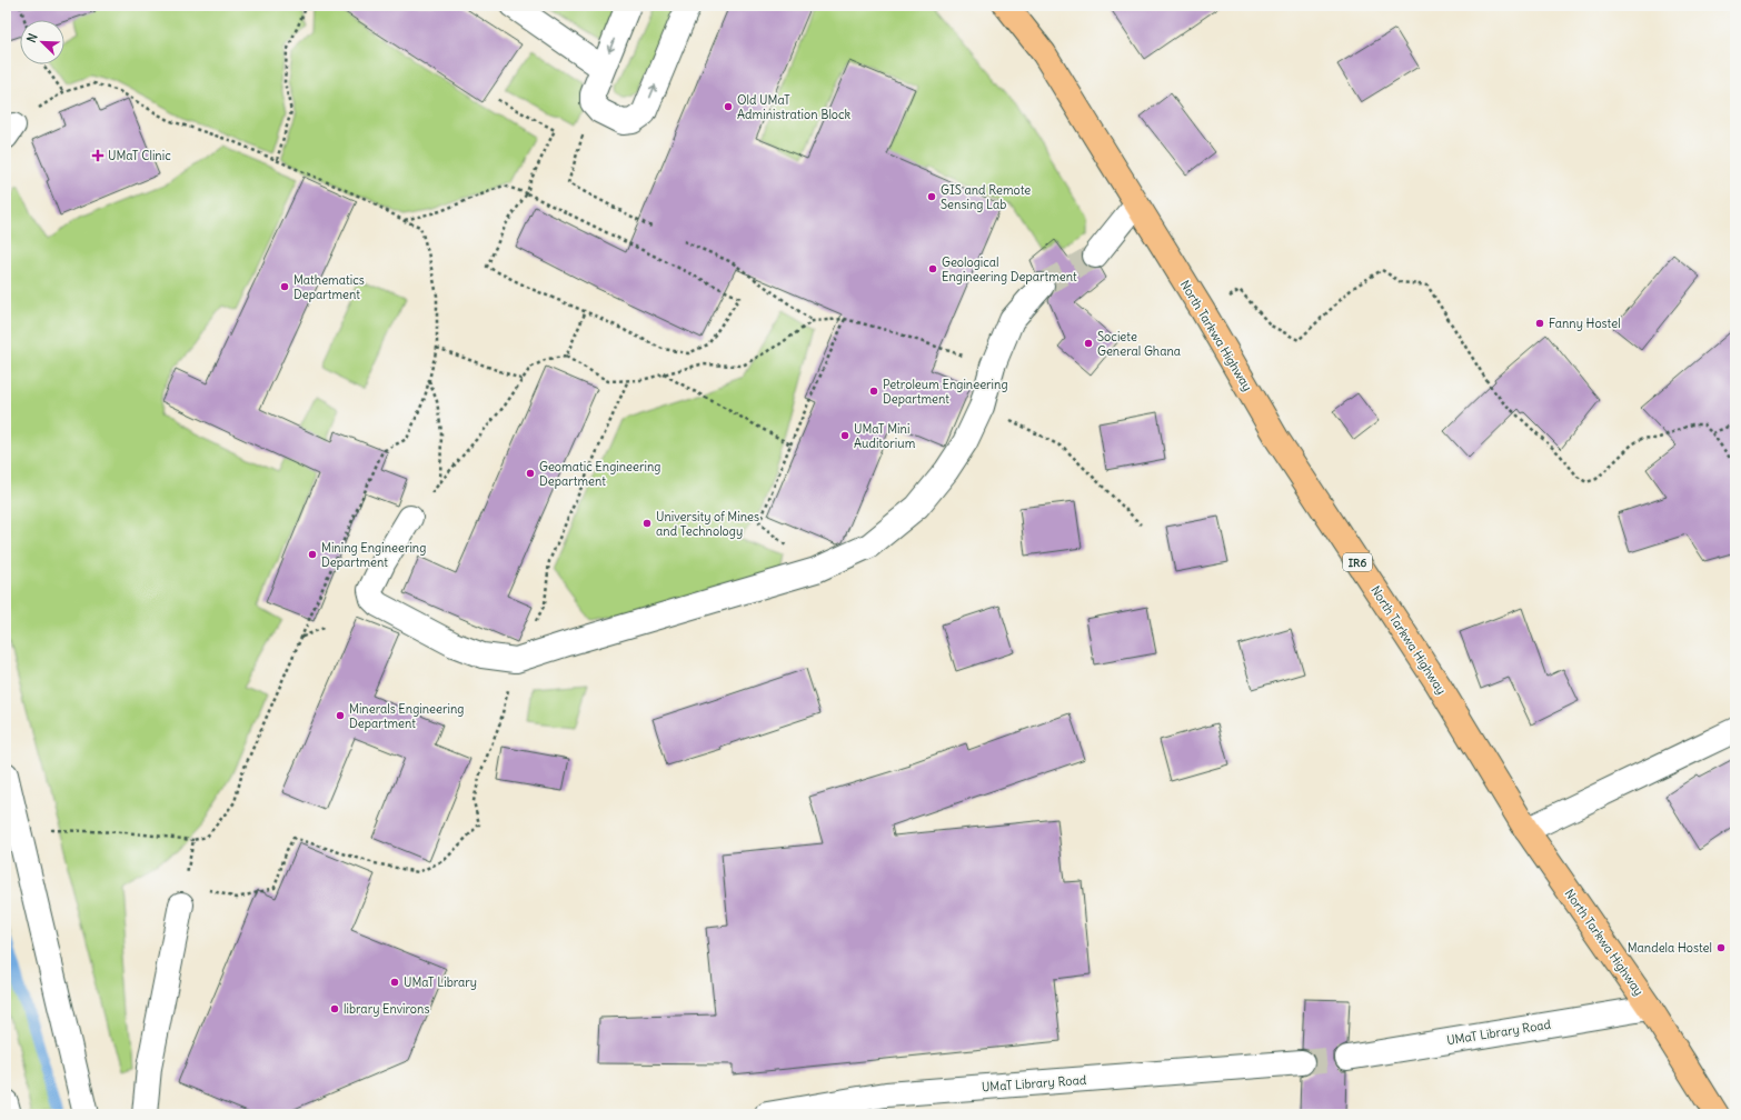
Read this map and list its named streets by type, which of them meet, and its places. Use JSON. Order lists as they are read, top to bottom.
{
  "streets": {
    "main road": ["North Tarkwa Highway", "IR6"],
    "street": ["UMaT Library Road"]
  },
  "crossings": [
    ["North Tarkwa Highway", "UMaT Library Road"]
  ],
  "places": {
    "other": [
      "Old UMaT Administration Block",
      "GIS and Remote Sensing Lab",
      "Geological Engineering Department",
      "Mathematics Department",
      "Fanny Hostel",
      "Societe General Ghana",
      "Petroleum Engineering Department",
      "UMaT Mini Auditorium",
      "Geomatic Engineering Department",
      "University of Mines and Technology",
      "Mining Engineering Department",
      "Minerals Engineering Department",
      "Mandela Hostel",
      "UMaT Library",
      "library Environs"
    ],
    "health": ["UMaT Clinic"]
  },
  "north": "top left"
}
